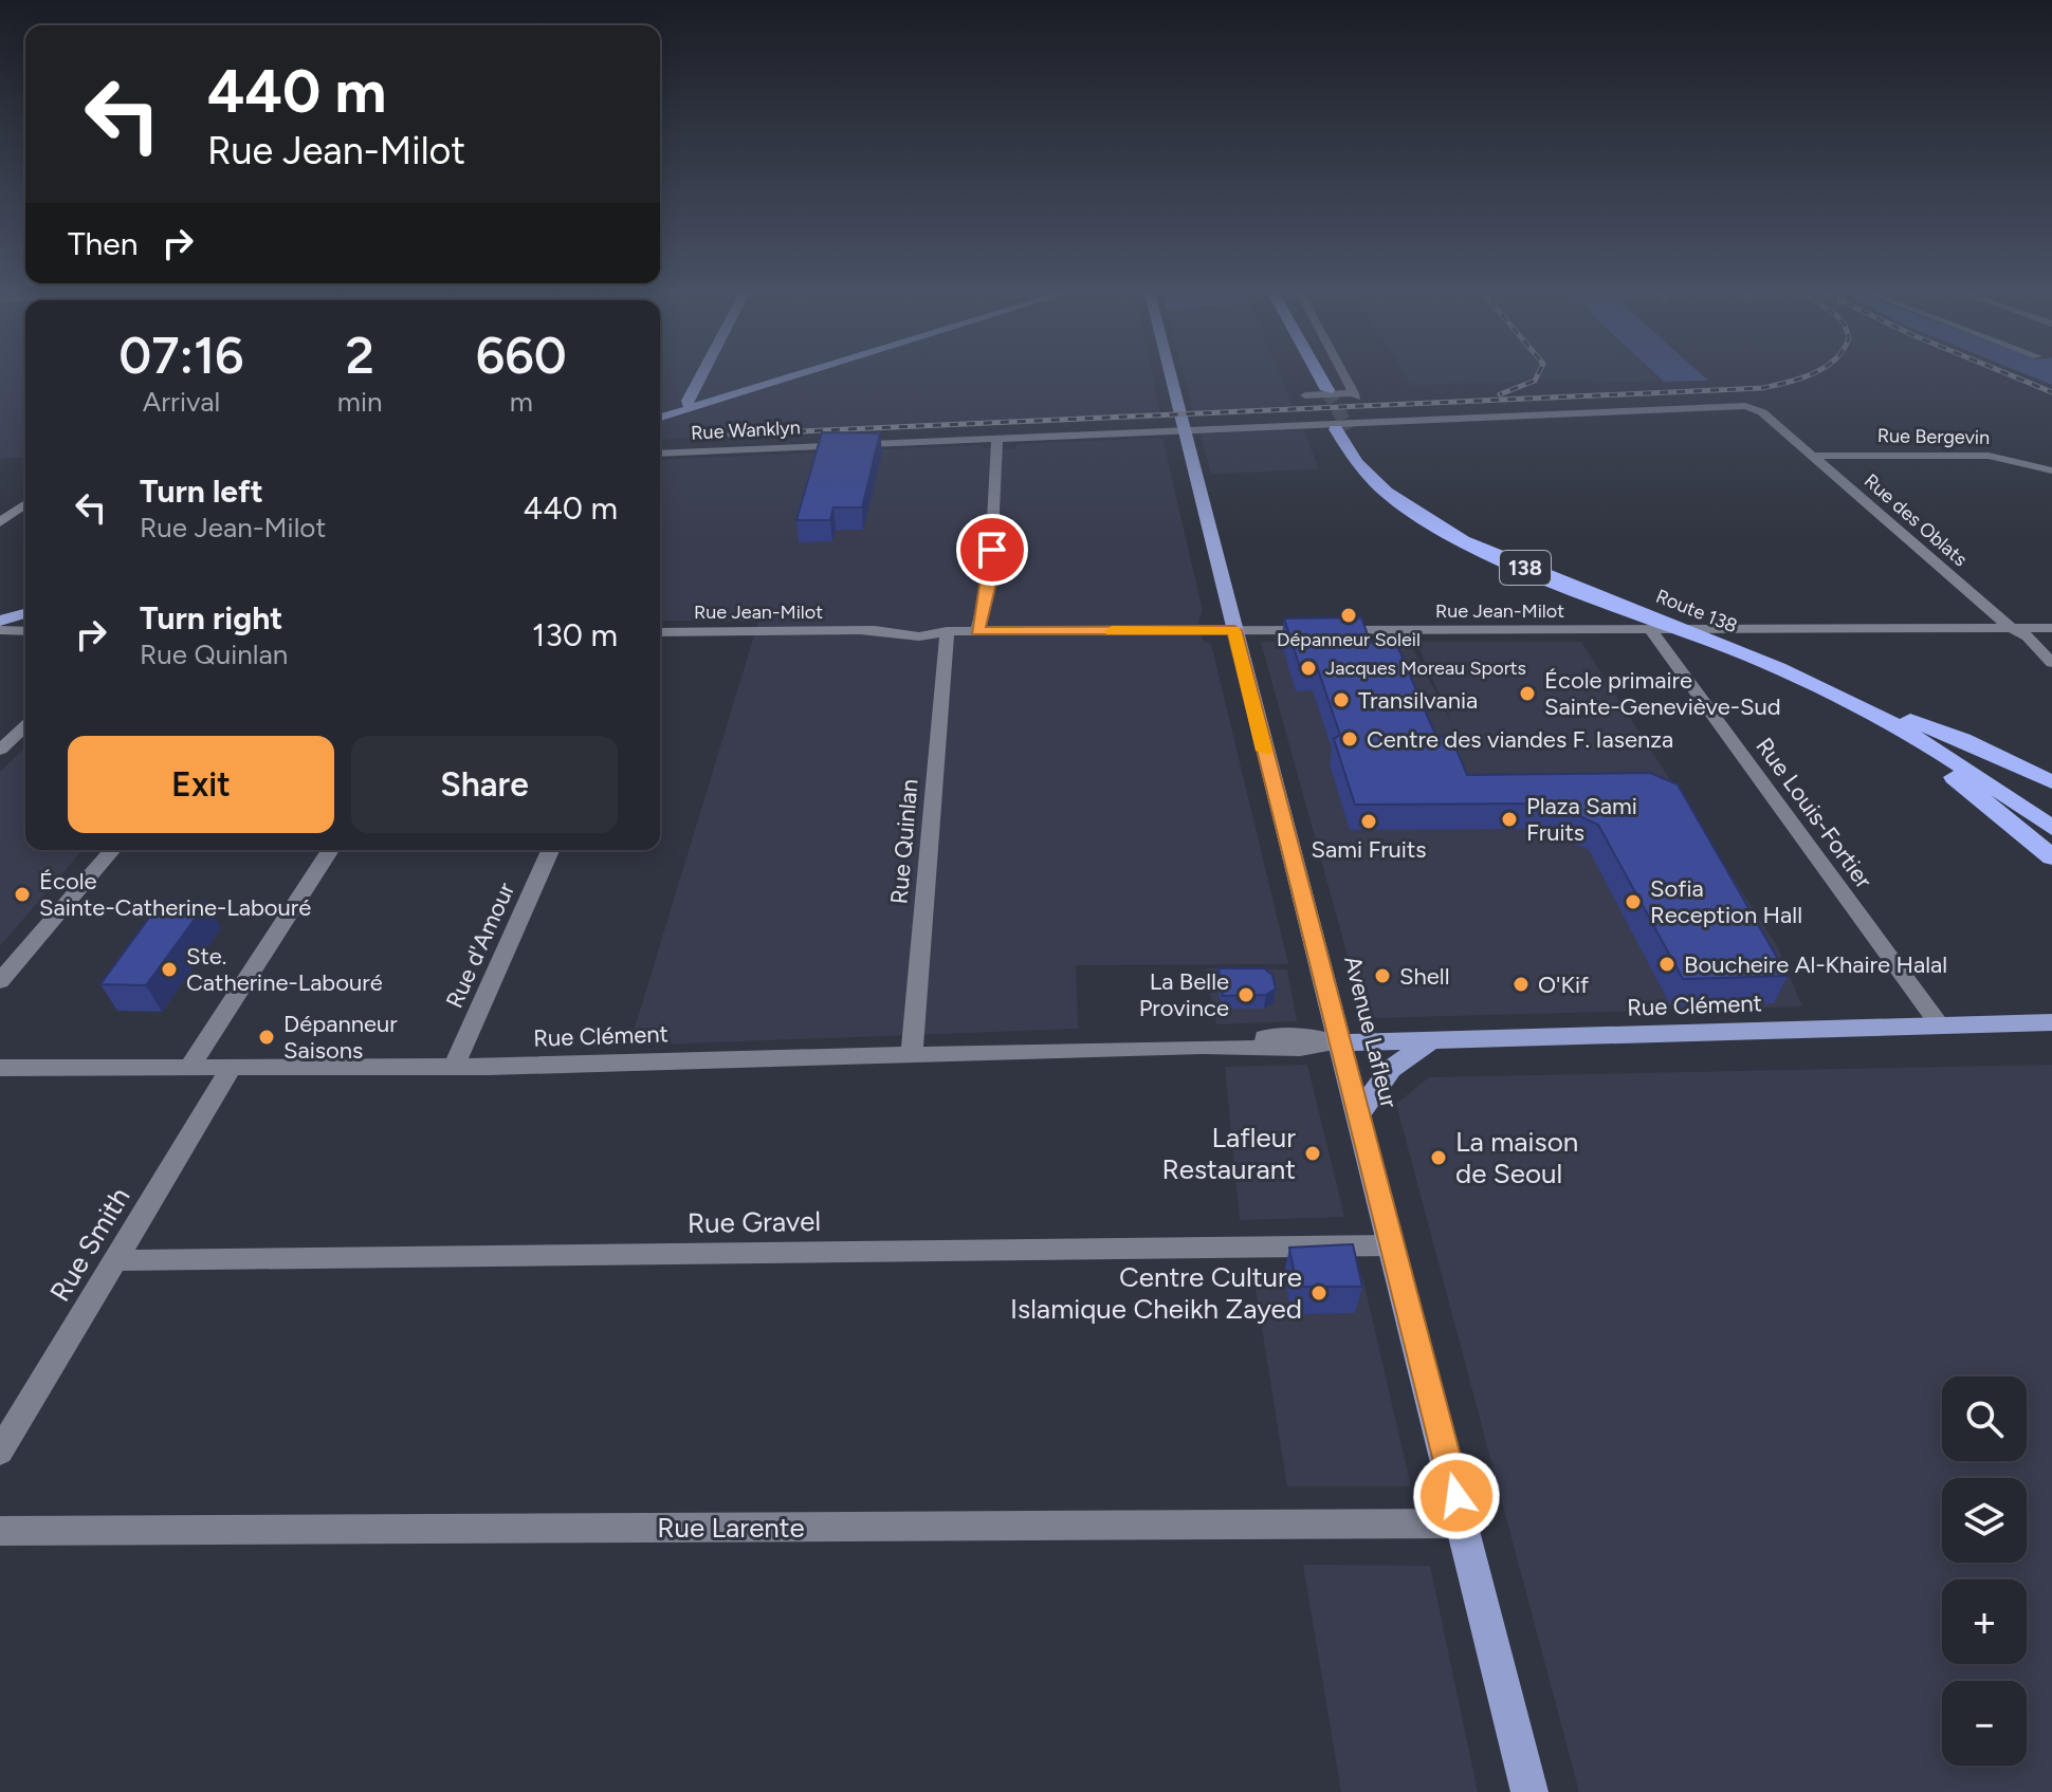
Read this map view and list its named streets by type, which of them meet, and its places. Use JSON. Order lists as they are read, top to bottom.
{
  "streets": {
    "highway": ["138", "Route 138"],
    "main road": ["Rue Clément", "Avenue Lafleur"],
    "street": [
      "Rue Wanklyn",
      "Rue Bergevin",
      "Rue des Oblats",
      "Rue Jean-Milot",
      "Rue Louis-Fortier",
      "Rue Quinlan",
      "Rue d'Amour",
      "Rue Gravel",
      "Rue Smith",
      "Rue Larente"
    ]
  },
  "crossings": [
    ["Rue Wanklyn", "Rue des Oblats"],
    ["Rue Wanklyn", "Avenue Lafleur"],
    ["Rue Bergevin", "Rue des Oblats"],
    ["Rue des Oblats", "Rue Jean-Milot"],
    ["Rue Jean-Milot", "Rue Louis-Fortier"],
    ["Rue Jean-Milot", "Rue Quinlan"],
    ["Rue Jean-Milot", "Avenue Lafleur"],
    ["Rue Louis-Fortier", "Rue Clément"],
    ["Rue Quinlan", "Rue Clément"],
    ["Rue d'Amour", "Rue Clément"],
    ["Rue Clément", "Avenue Lafleur"],
    ["Rue Clément", "Rue Smith"],
    ["Avenue Lafleur", "Rue Gravel"],
    ["Avenue Lafleur", "Rue Larente"],
    ["Rue Gravel", "Rue Smith"]
  ],
  "places": [
    "Dépanneur Soleil",
    "Jacques Moreau Sports",
    "École primaire Sainte-Geneviève-Sud",
    "Transilvania",
    "Centre des viandes F. Iasenza",
    "Plaza Sami Fruits",
    "Sami Fruits",
    "École Sainte-Catherine-Labouré",
    "Sofia Reception Hall",
    "Boucheire Al-Khaire Halal",
    "Ste. Catherine-Labouré",
    "Shell",
    "O'Kif",
    "La Belle Province",
    "Dépanneur Saisons",
    "Lafleur Restaurant",
    "La maison de Seoul",
    "Centre Culture Islamique Cheikh Zayed"
  ],
  "page": {
    "turn": ["440 m", "Rue Jean-Milot"],
    "then": "Then",
    "eta": [
      "07:16",
      "Arrival",
      "2",
      "min",
      "660",
      "m"
    ],
    "list": [
      {
        "name": "Turn left",
        "note": "Rue Jean-Milot",
        "value": "440 m"
      },
      {
        "name": "Turn right",
        "note": "Rue Quinlan",
        "value": "130 m"
      }
    ],
    "buttons": ["Exit", "Share"],
    "map_buttons": ["+", "−"]
  }
}
